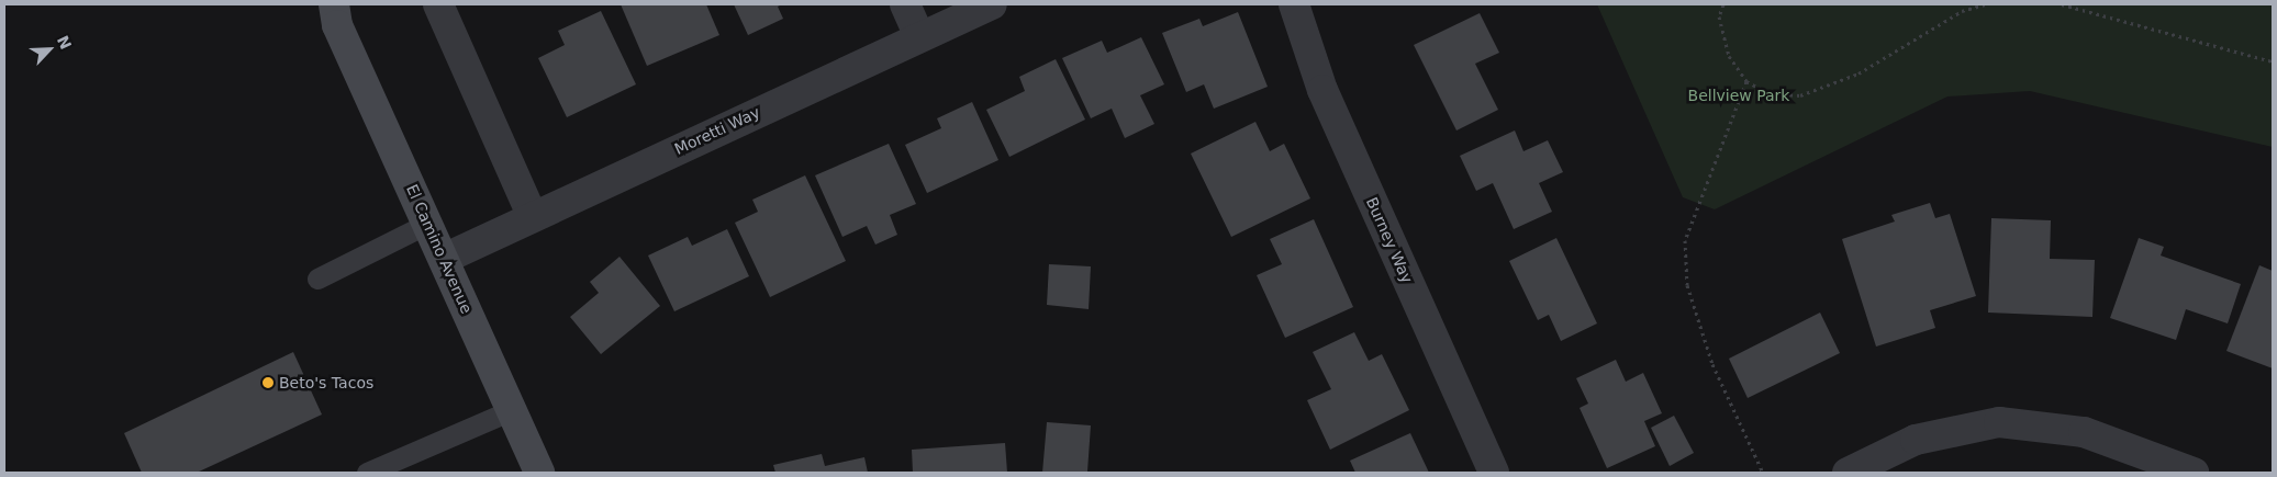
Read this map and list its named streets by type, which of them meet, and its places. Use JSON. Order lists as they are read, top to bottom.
{
  "streets": {
    "main road": ["El Camino Avenue"],
    "street": ["Moretti Way", "Burney Way"]
  },
  "crossings": [
    ["Moretti Way", "El Camino Avenue"]
  ],
  "parks": ["Bellview Park"],
  "places": ["Beto's Tacos"],
  "north": "top right"
}
